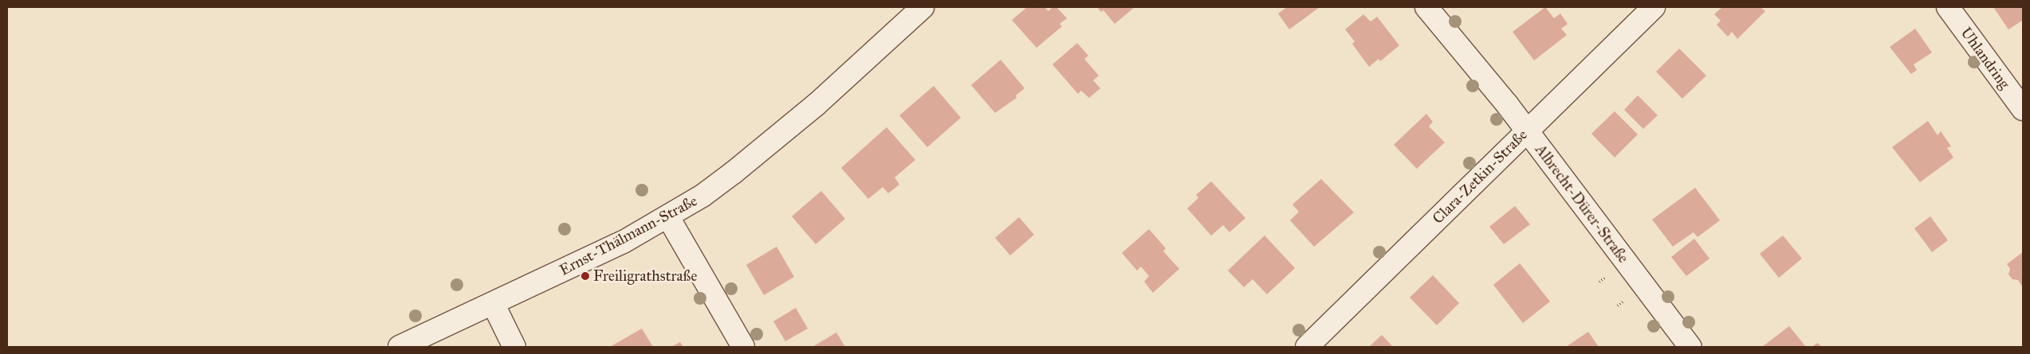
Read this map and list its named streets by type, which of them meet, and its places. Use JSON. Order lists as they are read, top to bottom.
{
  "streets": {
    "street": [
      "Uhlandring",
      "Clara-Zetkin-Straße",
      "Albrecht-Dürer-Straße",
      "Ernst-Thälmann-Straße"
    ]
  },
  "crossings": [
    ["Clara-Zetkin-Straße", "Albrecht-Dürer-Straße"]
  ],
  "places": ["Freiligrathstraße"]
}
